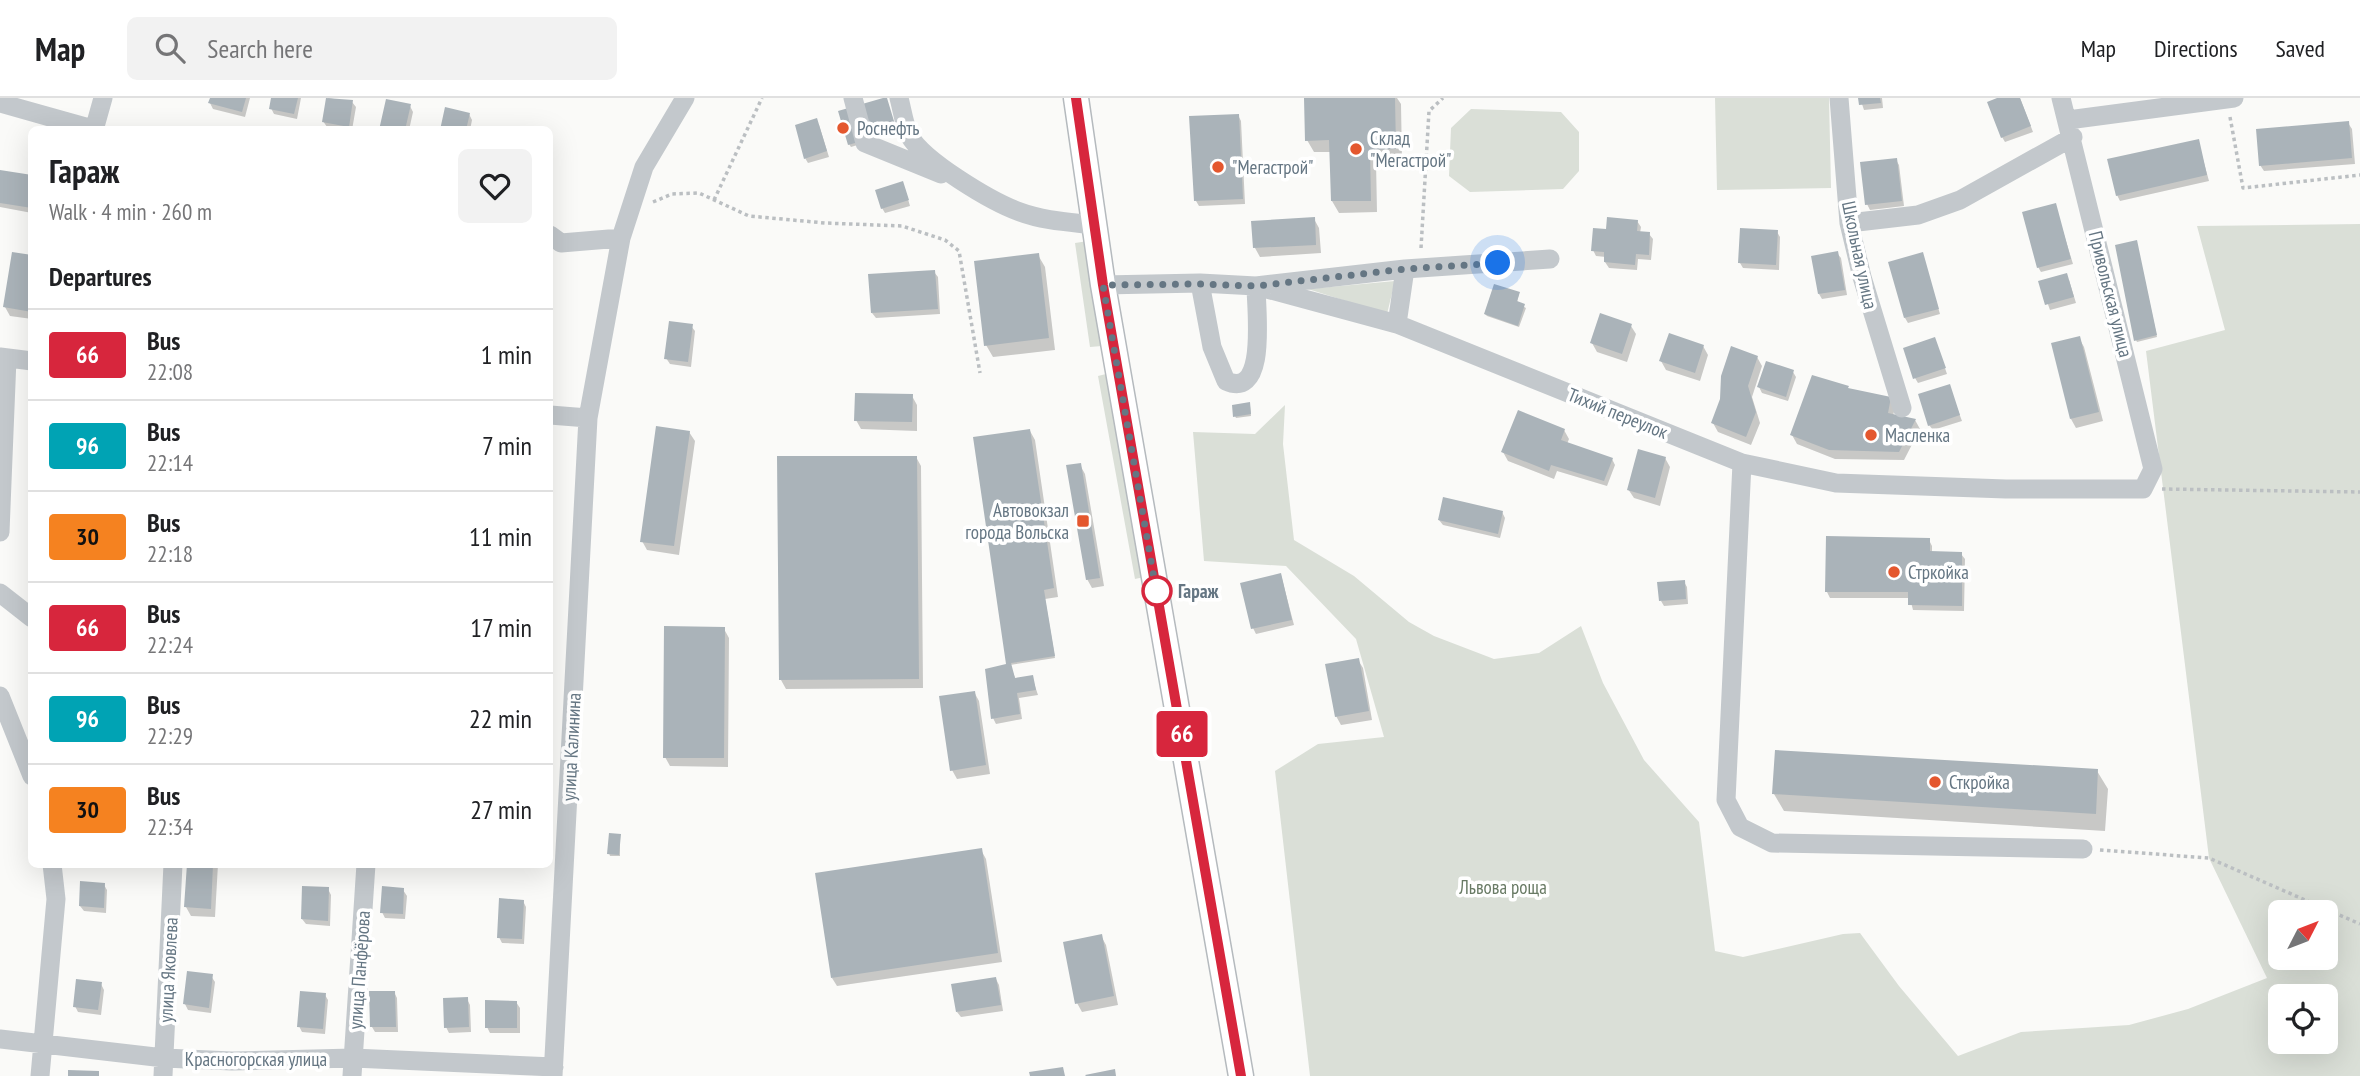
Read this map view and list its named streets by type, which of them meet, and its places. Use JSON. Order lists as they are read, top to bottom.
{
  "streets": {
    "street": [
      "Школьная улица",
      "Привольская улица",
      "Тихий переулок",
      "улица Калинина",
      "улица Яковлева",
      "улица Панфёрова",
      "Красногорская улица"
    ]
  },
  "crossings": [
    ["Привольская улица", "Тихий переулок"],
    ["улица Калинина", "Красногорская улица"],
    ["улица Яковлева", "Красногорская улица"],
    ["улица Панфёрова", "Красногорская улица"]
  ],
  "parks": ["Львова роща"],
  "places": {
    "other": [
      "Роснефть",
      "Склад \"Мегастрой\"",
      "\"Мегастрой\"",
      "Масленка",
      "Стркойка",
      "Гараж",
      "Сткройка"
    ],
    "transit": ["Автовокзал города Вольска"]
  },
  "lines": ["bus line 66"],
  "north": "top right",
  "page": {
    "header": "Map",
    "search": "Search here",
    "nav": ["Map", "Directions", "Saved"],
    "on_map": "66",
    "heading": [
      ["Гараж", "Walk · 4 min · 260 m"],
      "Departures"
    ],
    "list": [
      {
        "mark": "66",
        "name": "Bus",
        "note": "22:08",
        "value": "1 min"
      },
      {
        "mark": "96",
        "name": "Bus",
        "note": "22:14",
        "value": "7 min"
      },
      {
        "mark": "30",
        "name": "Bus",
        "note": "22:18",
        "value": "11 min"
      },
      {
        "mark": "66",
        "name": "Bus",
        "note": "22:24",
        "value": "17 min"
      },
      {
        "mark": "96",
        "name": "Bus",
        "note": "22:29",
        "value": "22 min"
      },
      {
        "mark": "30",
        "name": "Bus",
        "note": "22:34",
        "value": "27 min"
      }
    ]
  }
}
